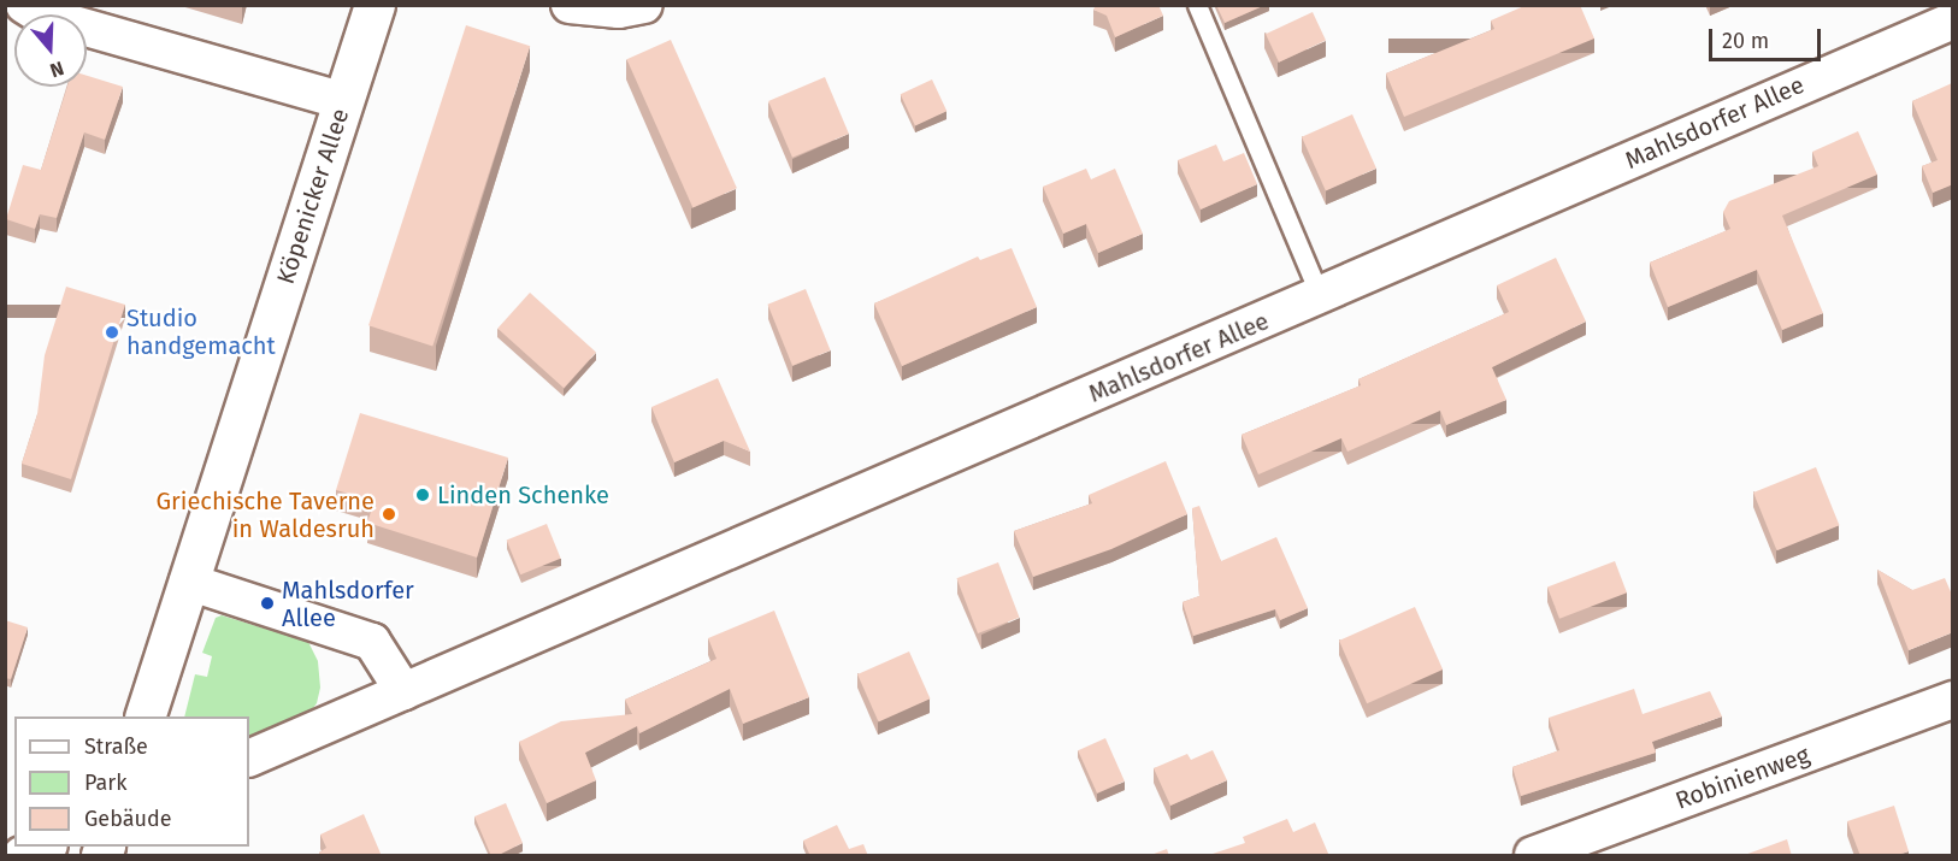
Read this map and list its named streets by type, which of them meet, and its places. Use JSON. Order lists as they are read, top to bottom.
{
  "streets": {
    "street": ["Mahlsdorfer Allee", "Köpenicker Allee", "Robinienweg"]
  },
  "places": [
    "Studio handgemacht",
    "Linden Schenke",
    "Griechische Taverne in Waldesruh",
    "Mahlsdorfer Allee"
  ],
  "legend": ["Straße", "Park", "Gebäude"],
  "scale_bar": "20 m",
  "north": "bottom"
}
